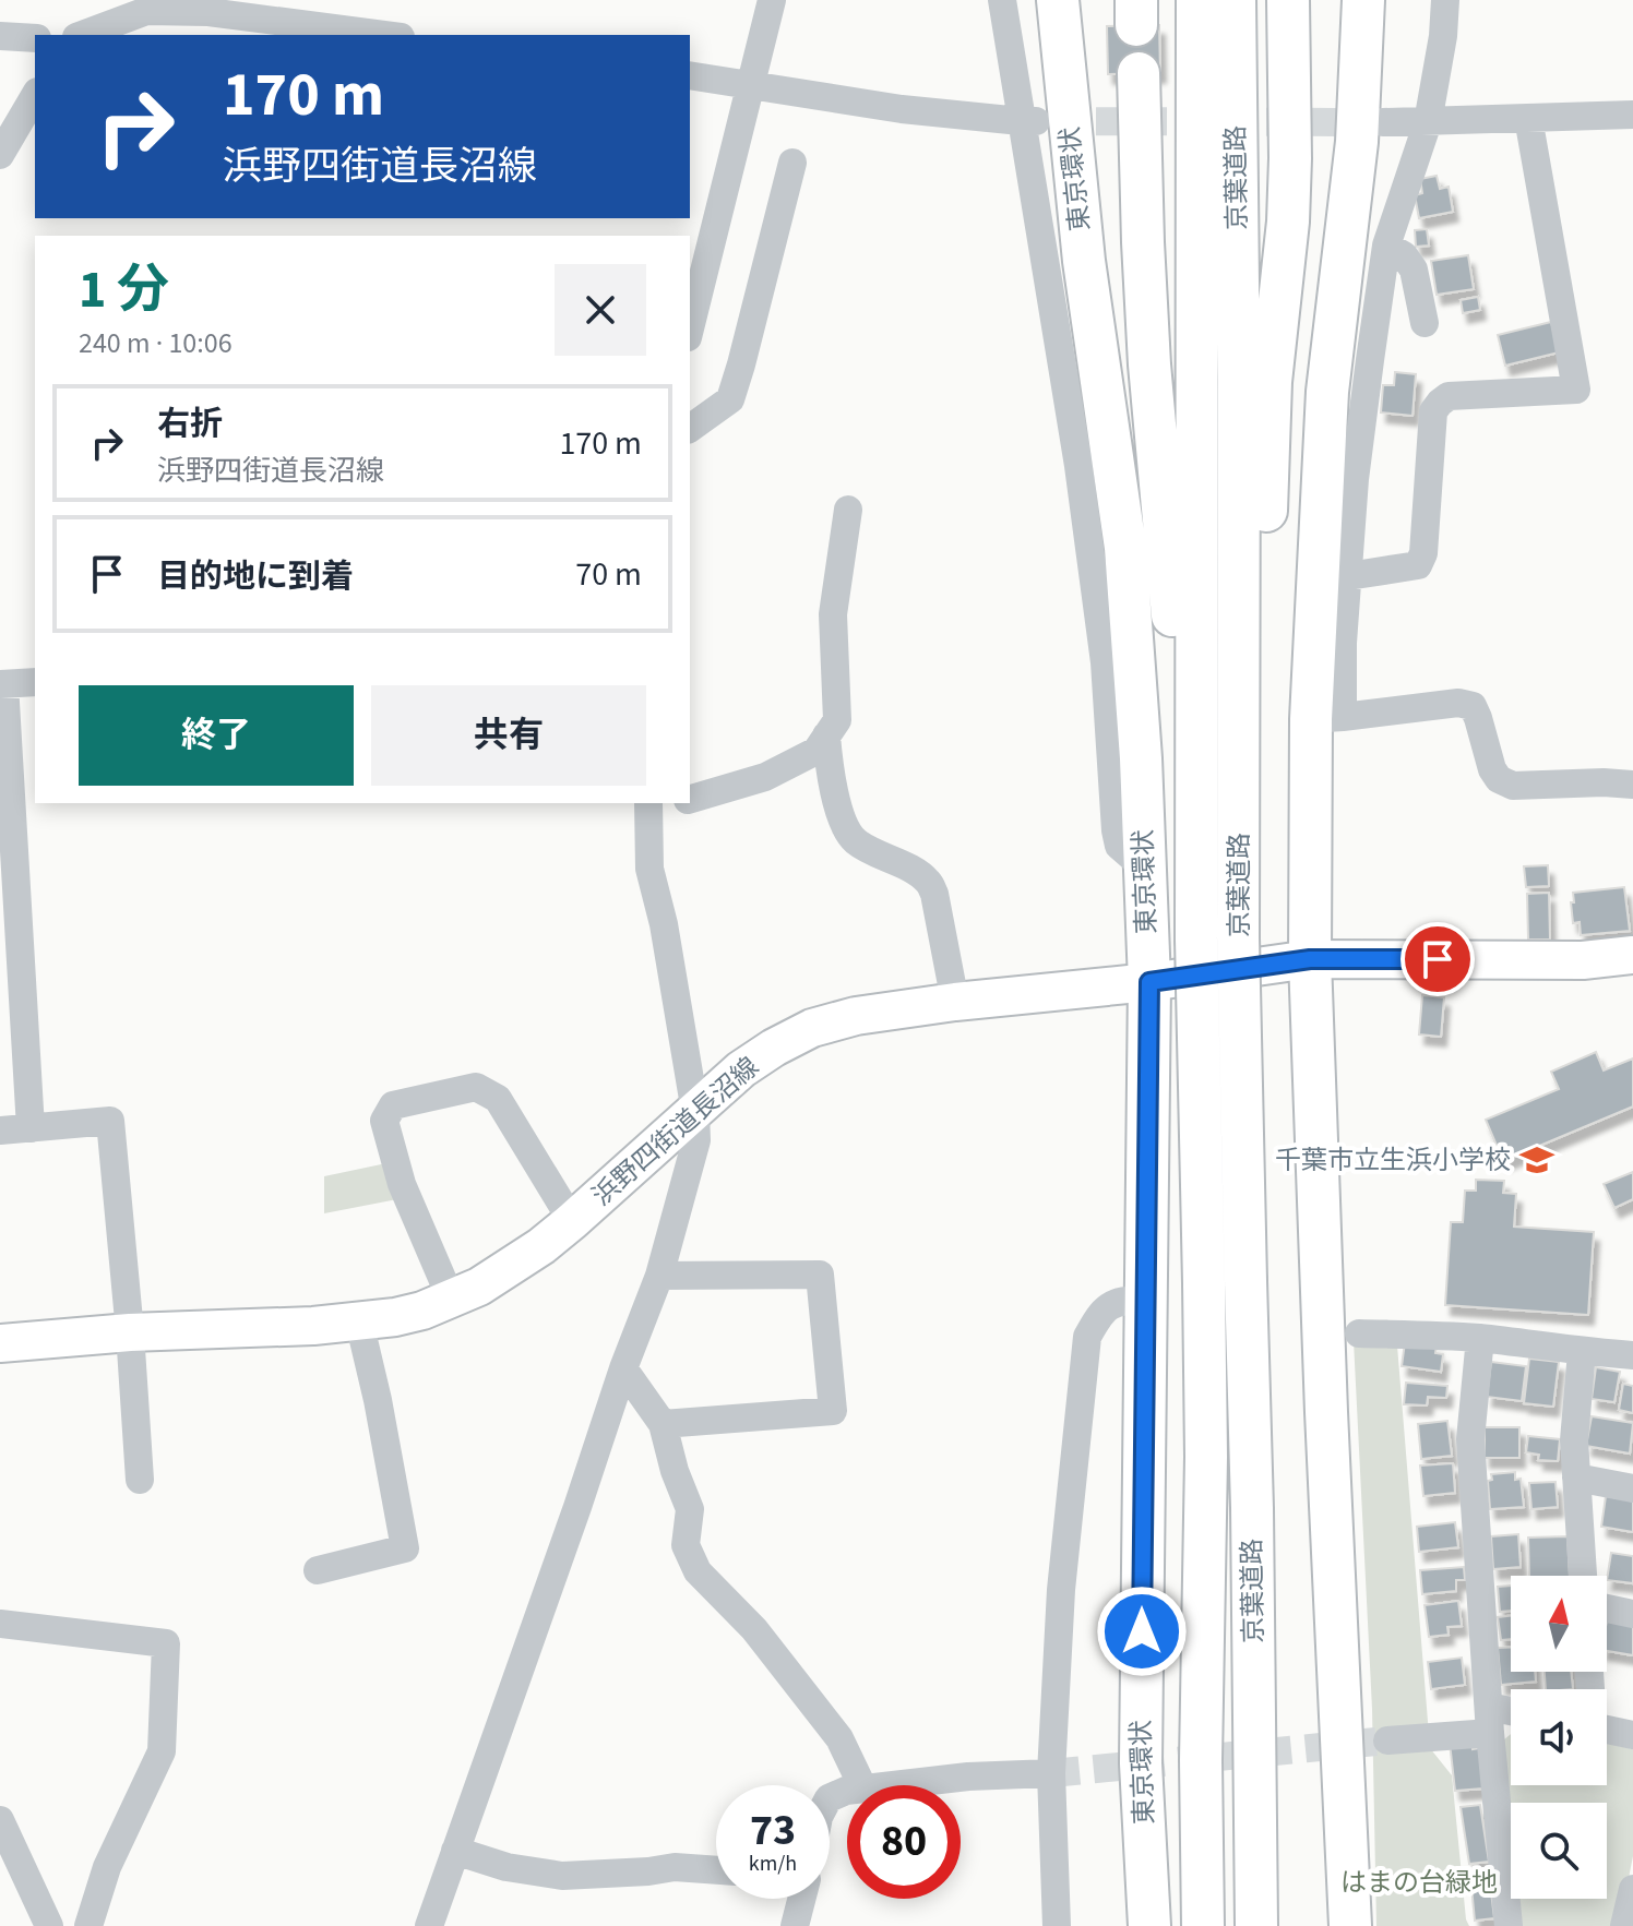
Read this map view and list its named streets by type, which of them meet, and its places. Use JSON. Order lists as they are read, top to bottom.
{
  "streets": {
    "highway": ["京葉道路", "東京環状"],
    "main road": ["浜野四街道長沼線"]
  },
  "crossings": [
    ["東京環状", "浜野四街道長沼線"]
  ],
  "parks": ["はまの台緑地"],
  "places": {
    "school or university": ["千葉市立生浜小学校"]
  },
  "north": "top",
  "page": {
    "turn": ["170 m", "浜野四街道長沼線"],
    "heading": ["1 分", "240 m · 10:06"],
    "list": [
      {
        "name": "右折",
        "note": "浜野四街道長沼線",
        "value": "170 m"
      },
      {
        "name": "目的地に到着",
        "value": "70 m"
      }
    ],
    "buttons": ["終了", "共有"],
    "speed": "73 km/h",
    "limit": "80"
  }
}
